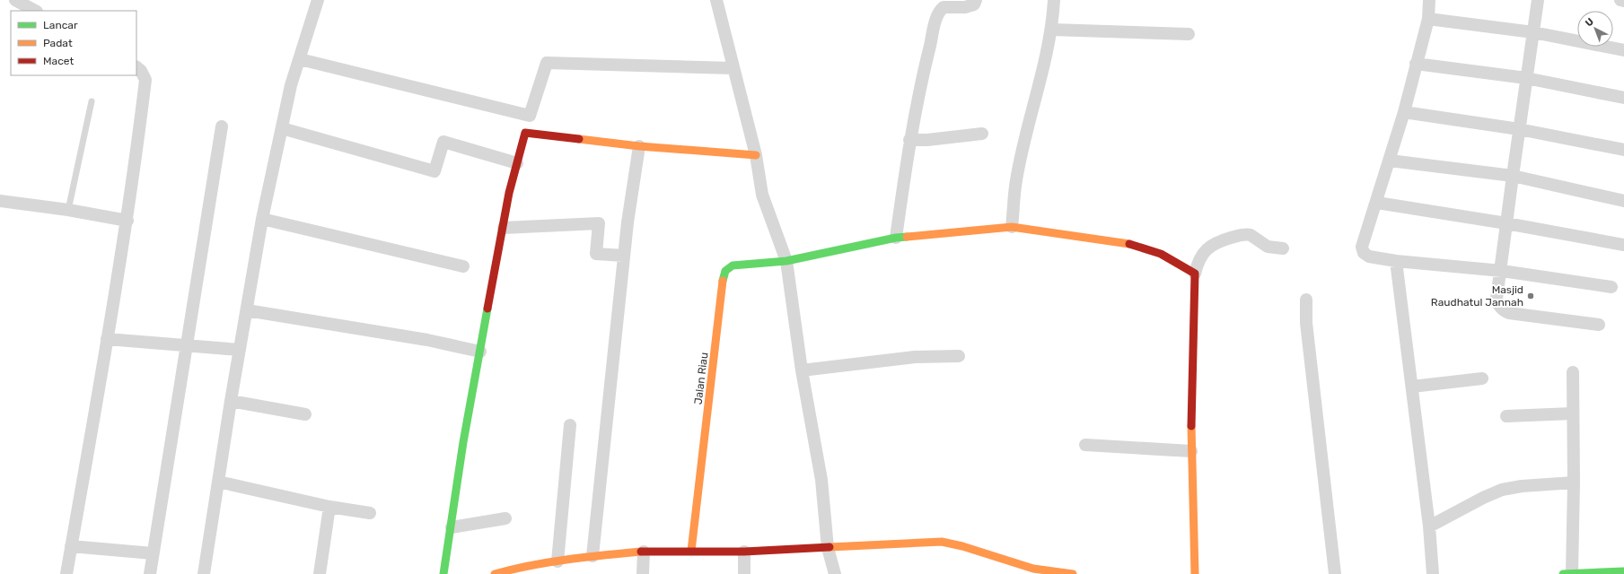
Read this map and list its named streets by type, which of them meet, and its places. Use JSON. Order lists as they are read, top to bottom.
{
  "streets": {
    "street": ["Jalan Riau"]
  },
  "places": ["Masjid Raudhatul Jannah"],
  "legend": ["Lancar", "Padat", "Macet"],
  "north": "top left"
}
